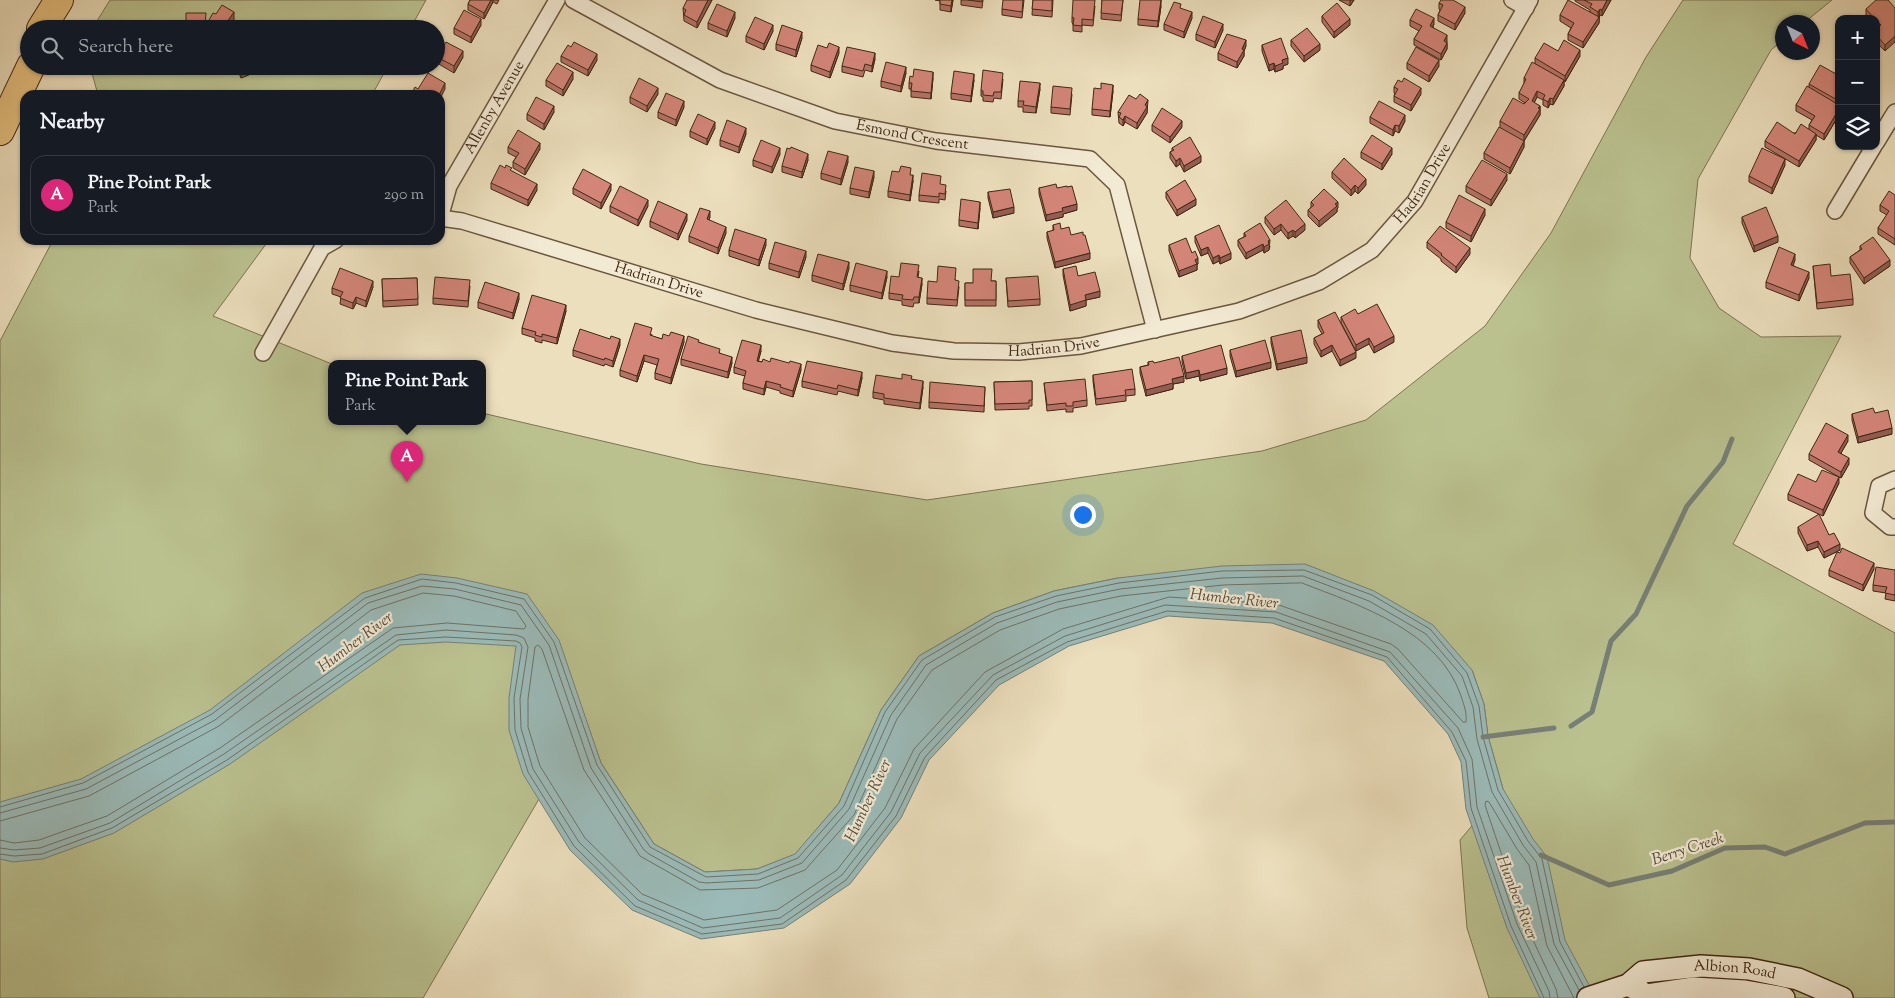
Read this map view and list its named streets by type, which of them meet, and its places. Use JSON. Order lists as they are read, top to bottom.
{
  "streets": {
    "main road": ["Albion Road"],
    "street": ["Allenby Avenue", "Esmond Crescent", "Hadrian Drive"]
  },
  "crossings": [
    ["Esmond Crescent", "Hadrian Drive"]
  ],
  "water": ["Humber River", "Berry Creek"],
  "north": "bottom right",
  "page": {
    "map_buttons": ["+", "−"],
    "search": "Search here",
    "heading": "Nearby",
    "list": [
      {
        "mark": "A",
        "name": "Pine Point Park",
        "note": "Park",
        "value": "290 m"
      }
    ],
    "popup": ["Pine Point Park", "Park"],
    "pins": "A"
  }
}
